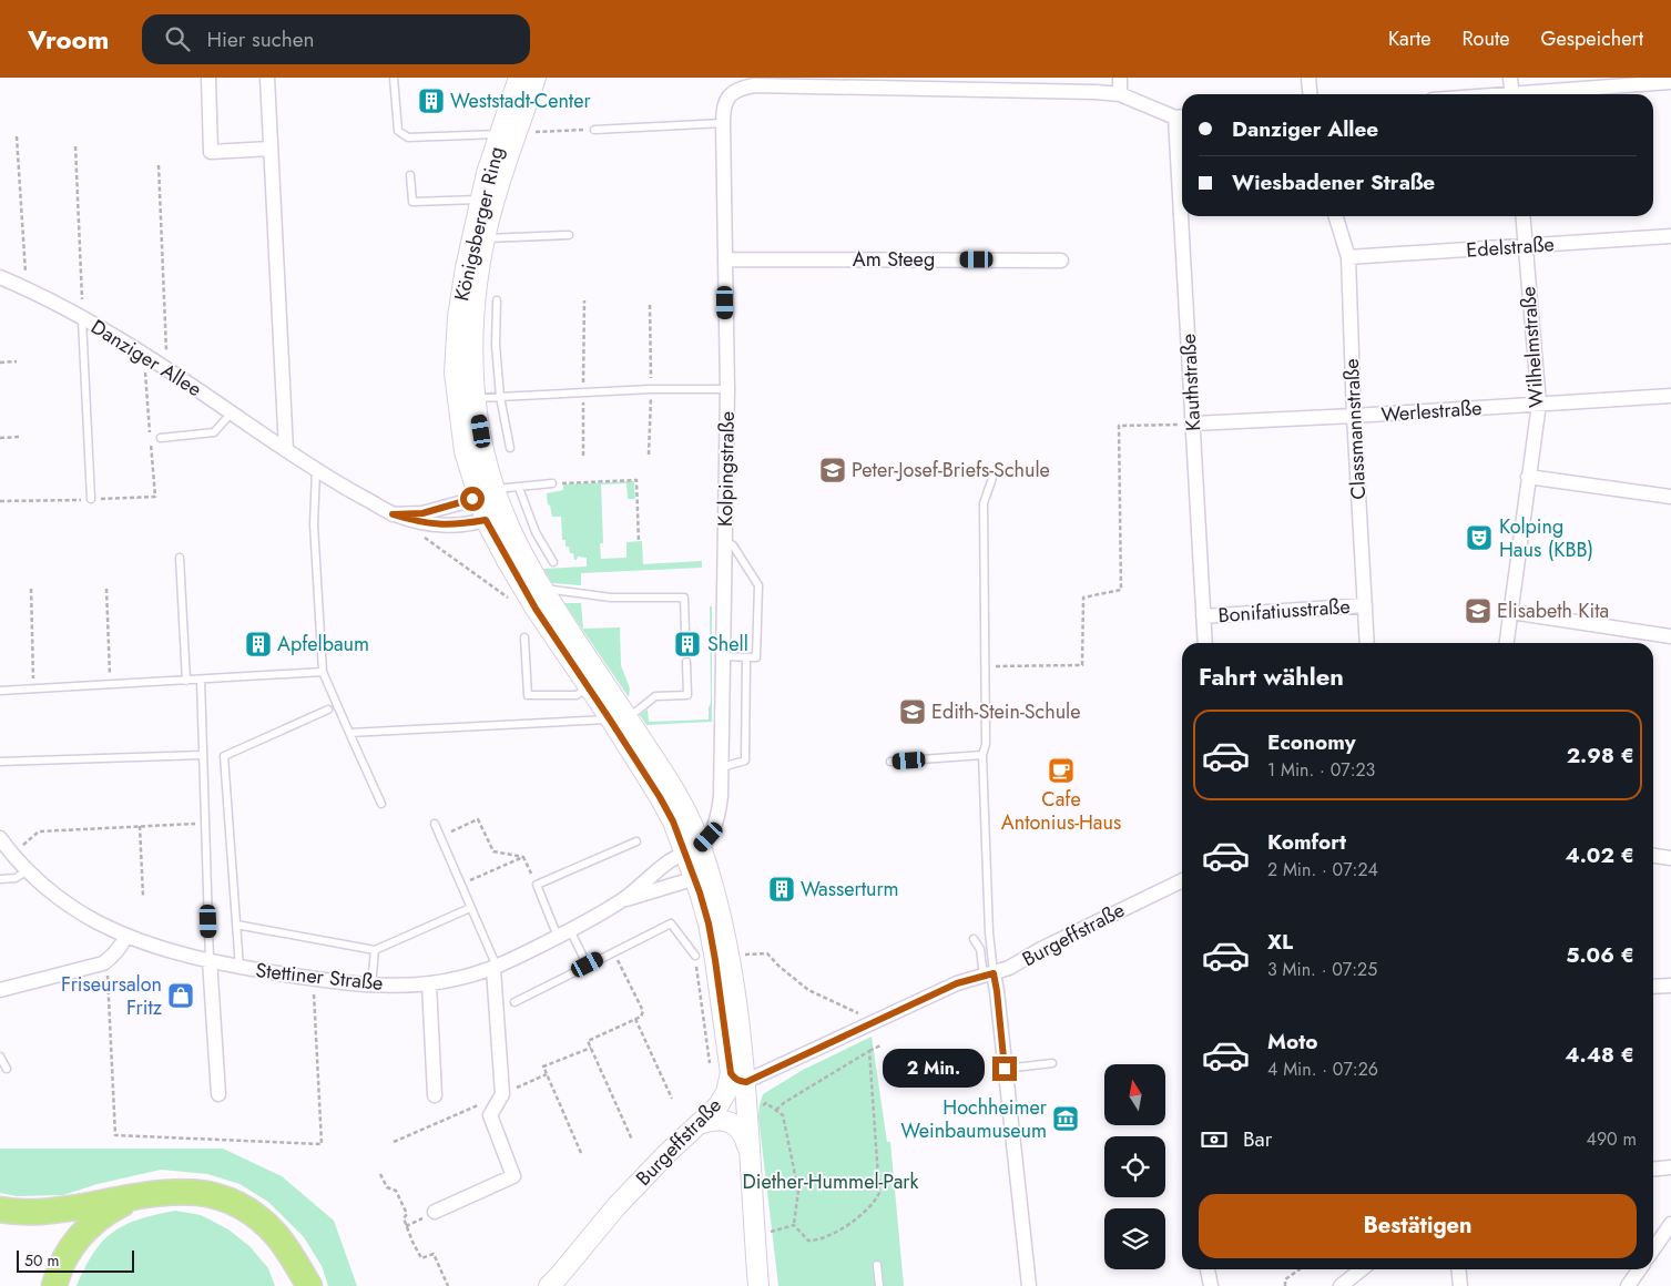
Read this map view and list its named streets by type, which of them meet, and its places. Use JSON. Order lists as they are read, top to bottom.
{
  "streets": {
    "main road": ["Königsberger Ring", "Burgeffstraße"],
    "street": [
      "Edelstraße",
      "Am Steeg",
      "Wilhelmstraße",
      "Danziger Allee",
      "Kauthstraße",
      "Werlestraße",
      "Classmannstraße",
      "Kolpingstraße",
      "Bonifatiusstraße",
      "Stettiner Straße"
    ]
  },
  "crossings": [
    ["Königsberger Ring", "Danziger Allee"],
    ["Königsberger Ring", "Kolpingstraße"],
    ["Königsberger Ring", "Burgeffstraße"],
    ["Königsberger Ring", "Stettiner Straße"],
    ["Edelstraße", "Wilhelmstraße"],
    ["Edelstraße", "Classmannstraße"],
    ["Am Steeg", "Kolpingstraße"],
    ["Wilhelmstraße", "Werlestraße"],
    ["Kauthstraße", "Werlestraße"],
    ["Kauthstraße", "Bonifatiusstraße"],
    ["Werlestraße", "Classmannstraße"],
    ["Classmannstraße", "Bonifatiusstraße"],
    ["Kolpingstraße", "Stettiner Straße"]
  ],
  "parks": ["Diether-Hummel-Park"],
  "places": {
    "building": [
      "Weststadt-Center",
      "Apfelbaum",
      "Shell",
      "Wasserturm"
    ],
    "school or university": ["Peter-Josef-Briefs-Schule", "Elisabeth Kita", "Edith-Stein-Schule"],
    "theatre": ["Kolping Haus (KBB)"],
    "cafe": ["Cafe Antonius-Haus"],
    "shop": ["Friseursalon Fritz"],
    "museum": ["Hochheimer Weinbaumuseum"]
  },
  "scale_bar": "50 m",
  "north": "top",
  "page": {
    "header": "Vroom",
    "search": "Hier suchen",
    "nav": ["Karte", "Route", "Gespeichert"],
    "banner": ["Danziger Allee", "Wiesbadener Straße"],
    "heading": "Fahrt wählen",
    "list": [
      {
        "name": "Economy",
        "note": "1 Min. · 07:23",
        "value": "2.98 €"
      },
      {
        "name": "Komfort",
        "note": "2 Min. · 07:24",
        "value": "4.02 €"
      },
      {
        "name": "XL",
        "note": "3 Min. · 07:25",
        "value": "5.06 €"
      },
      {
        "name": "Moto",
        "note": "4 Min. · 07:26",
        "value": "4.48 €"
      }
    ],
    "bubble": "2 Min.",
    "pay": ["Bar", "490 m"],
    "buttons": "Bestätigen",
    "scale": "50 m"
  }
}
